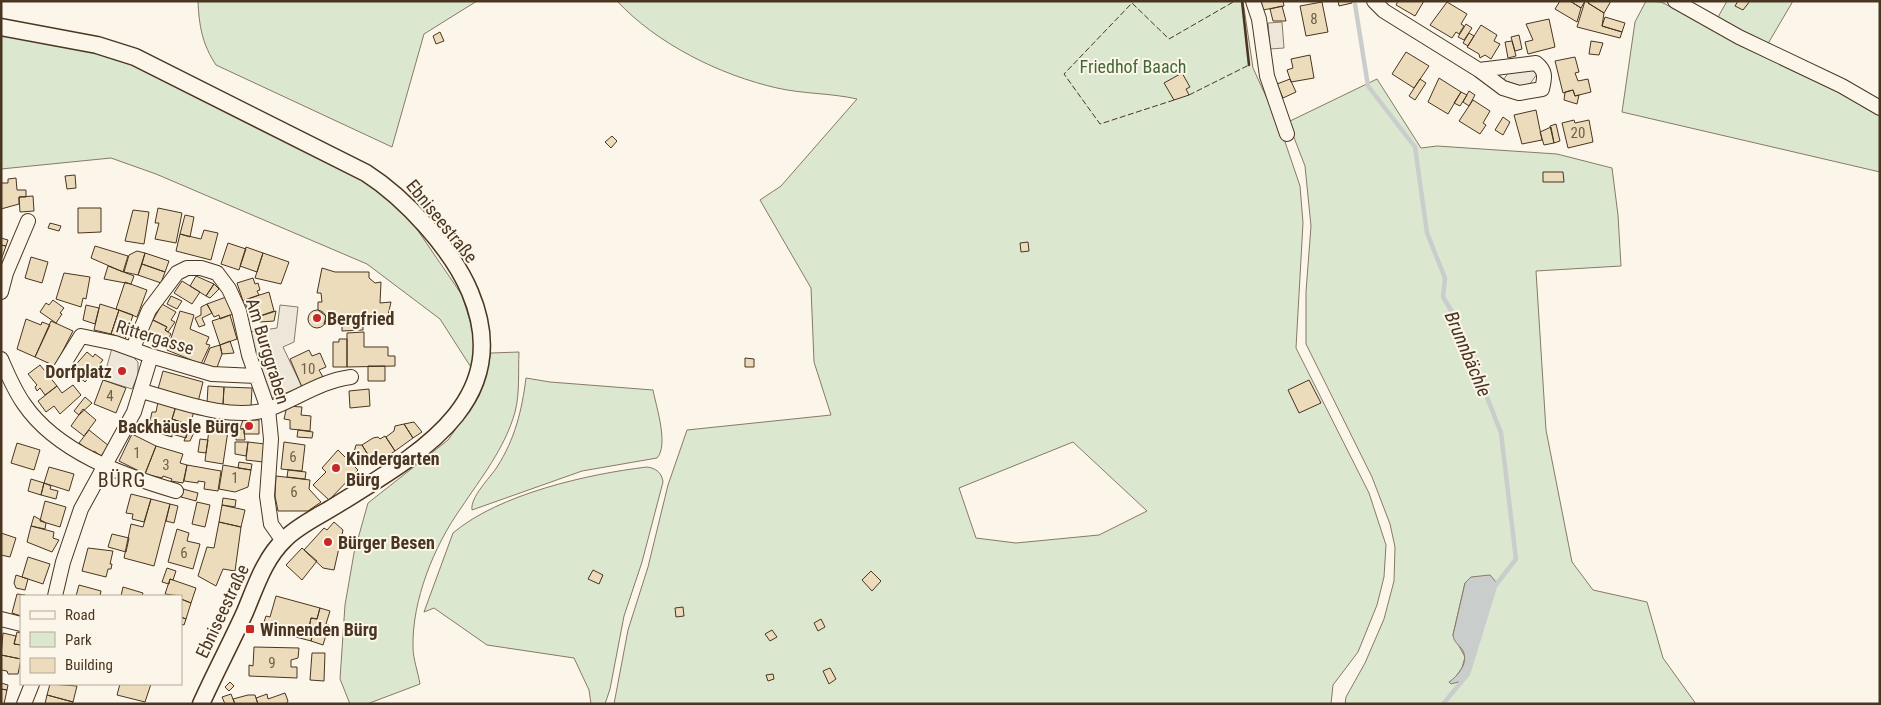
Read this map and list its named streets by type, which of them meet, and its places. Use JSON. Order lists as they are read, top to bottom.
{
  "streets": {
    "street": ["Ebniseestraße", "Rittergasse", "Am Burggraben"]
  },
  "crossings": [
    ["Ebniseestraße", "Am Burggraben"],
    ["Rittergasse", "Am Burggraben"]
  ],
  "districts": ["BÜRG"],
  "water": ["Brunnbächle"],
  "parks": ["Friedhof Baach"],
  "places": {
    "other": [
      "Bergfried",
      "Dorfplatz",
      "Backhäusle Bürg",
      "Kindergarten Bürg",
      "Bürger Besen"
    ],
    "transit": ["Winnenden Bürg"]
  },
  "house_numbers": [
    "8",
    "20",
    "10",
    "4",
    "1",
    "6",
    "3",
    "1",
    "6",
    "6",
    "9"
  ],
  "legend": ["Road", "Park", "Building"]
}
